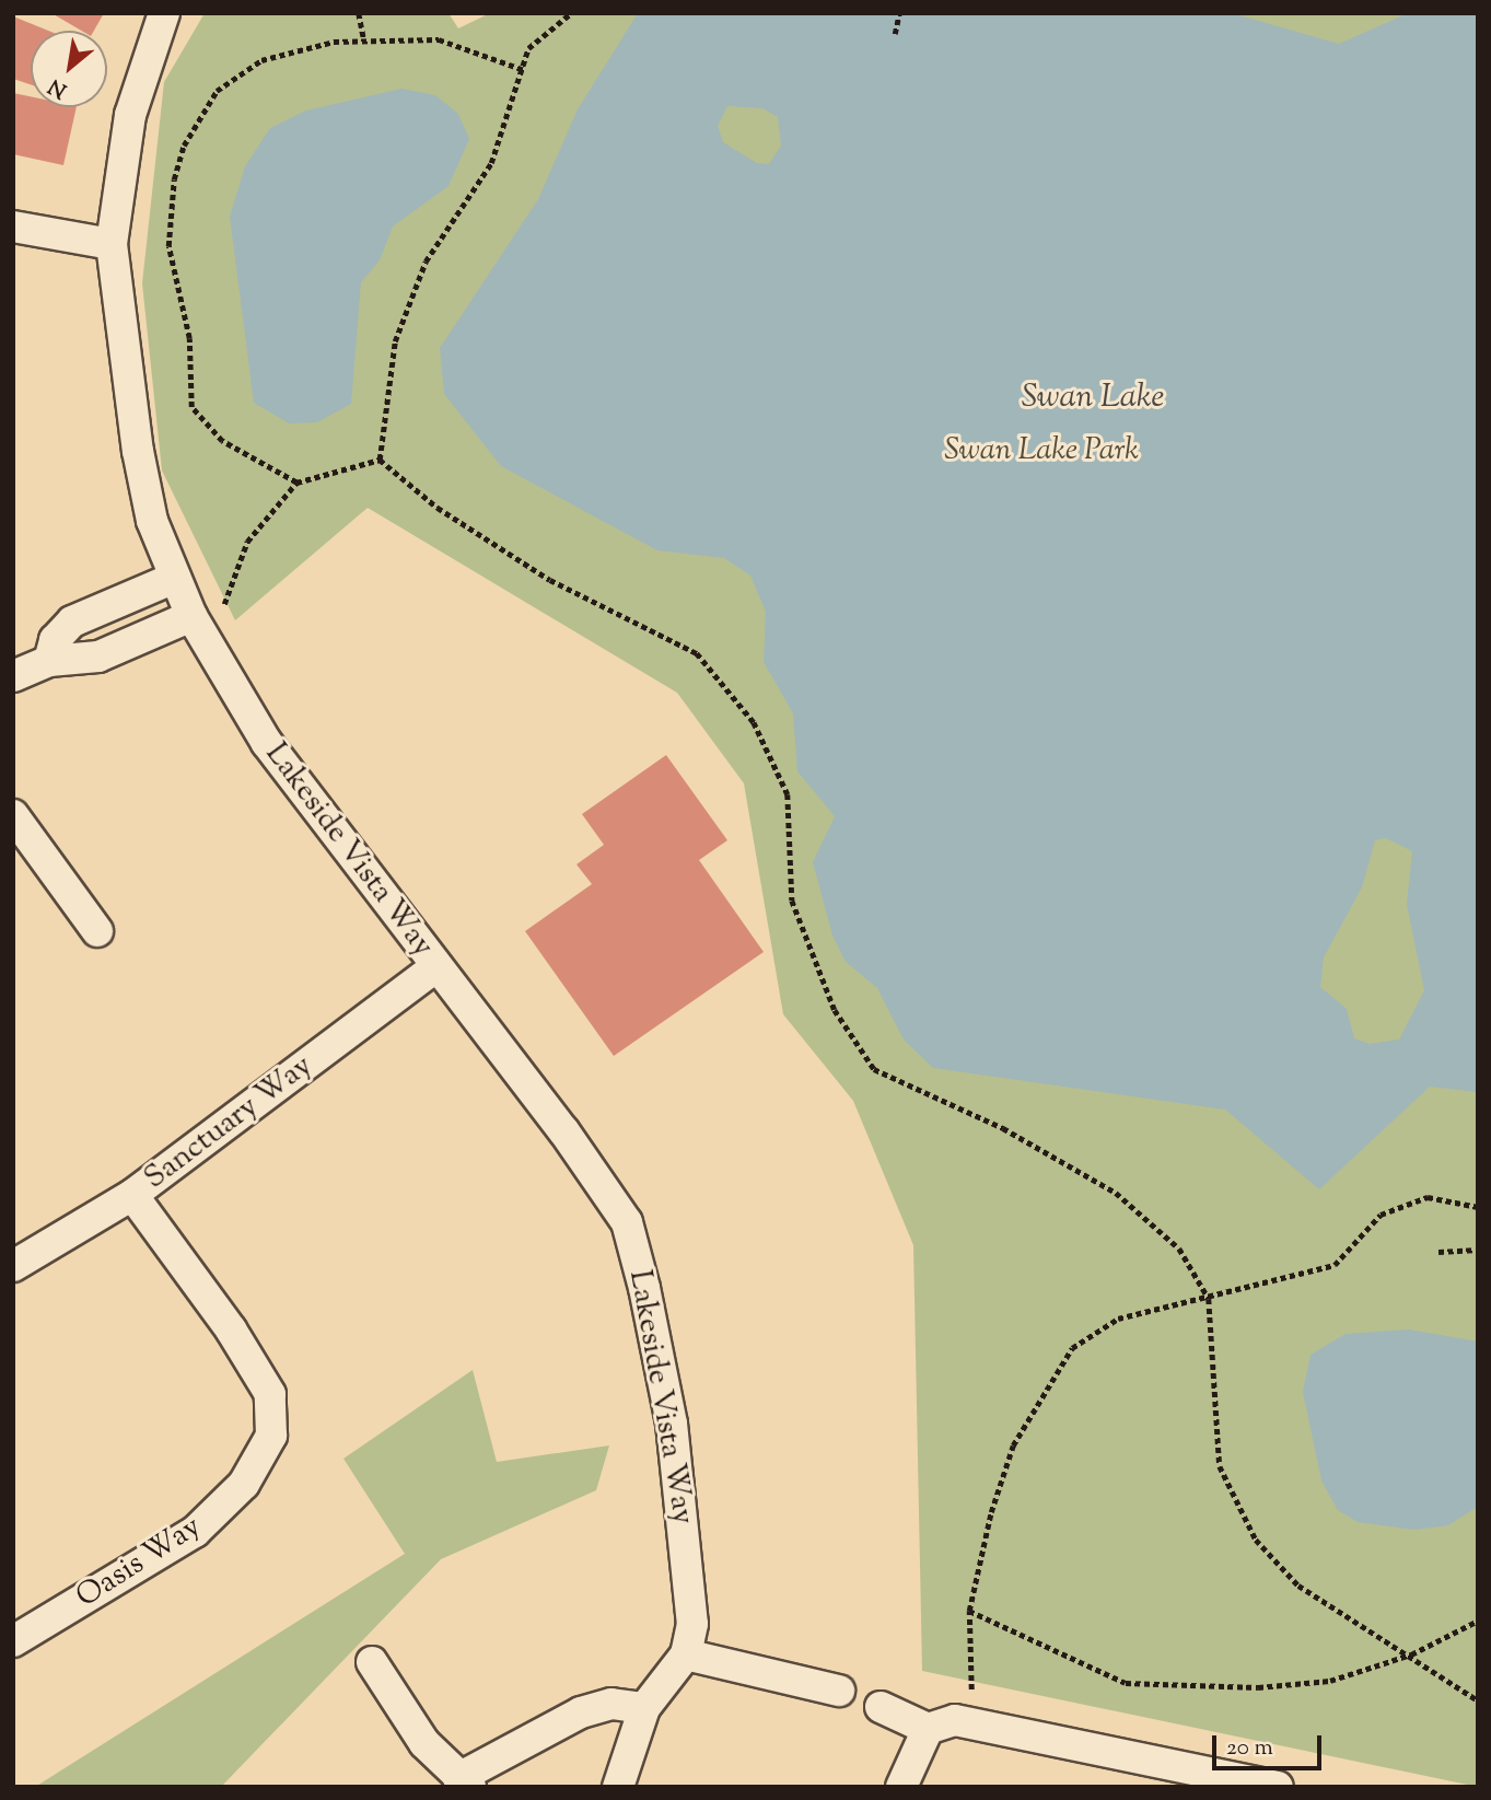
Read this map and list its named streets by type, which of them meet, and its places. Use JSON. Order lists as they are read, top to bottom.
{
  "streets": {
    "street": ["Lakeside Vista Way", "Sanctuary Way", "Oasis Way"]
  },
  "crossings": [
    ["Lakeside Vista Way", "Sanctuary Way"],
    ["Sanctuary Way", "Oasis Way"]
  ],
  "water": ["Swan Lake"],
  "parks": ["Swan Lake Park"],
  "scale_bar": "20 m",
  "north": "bottom left"
}
